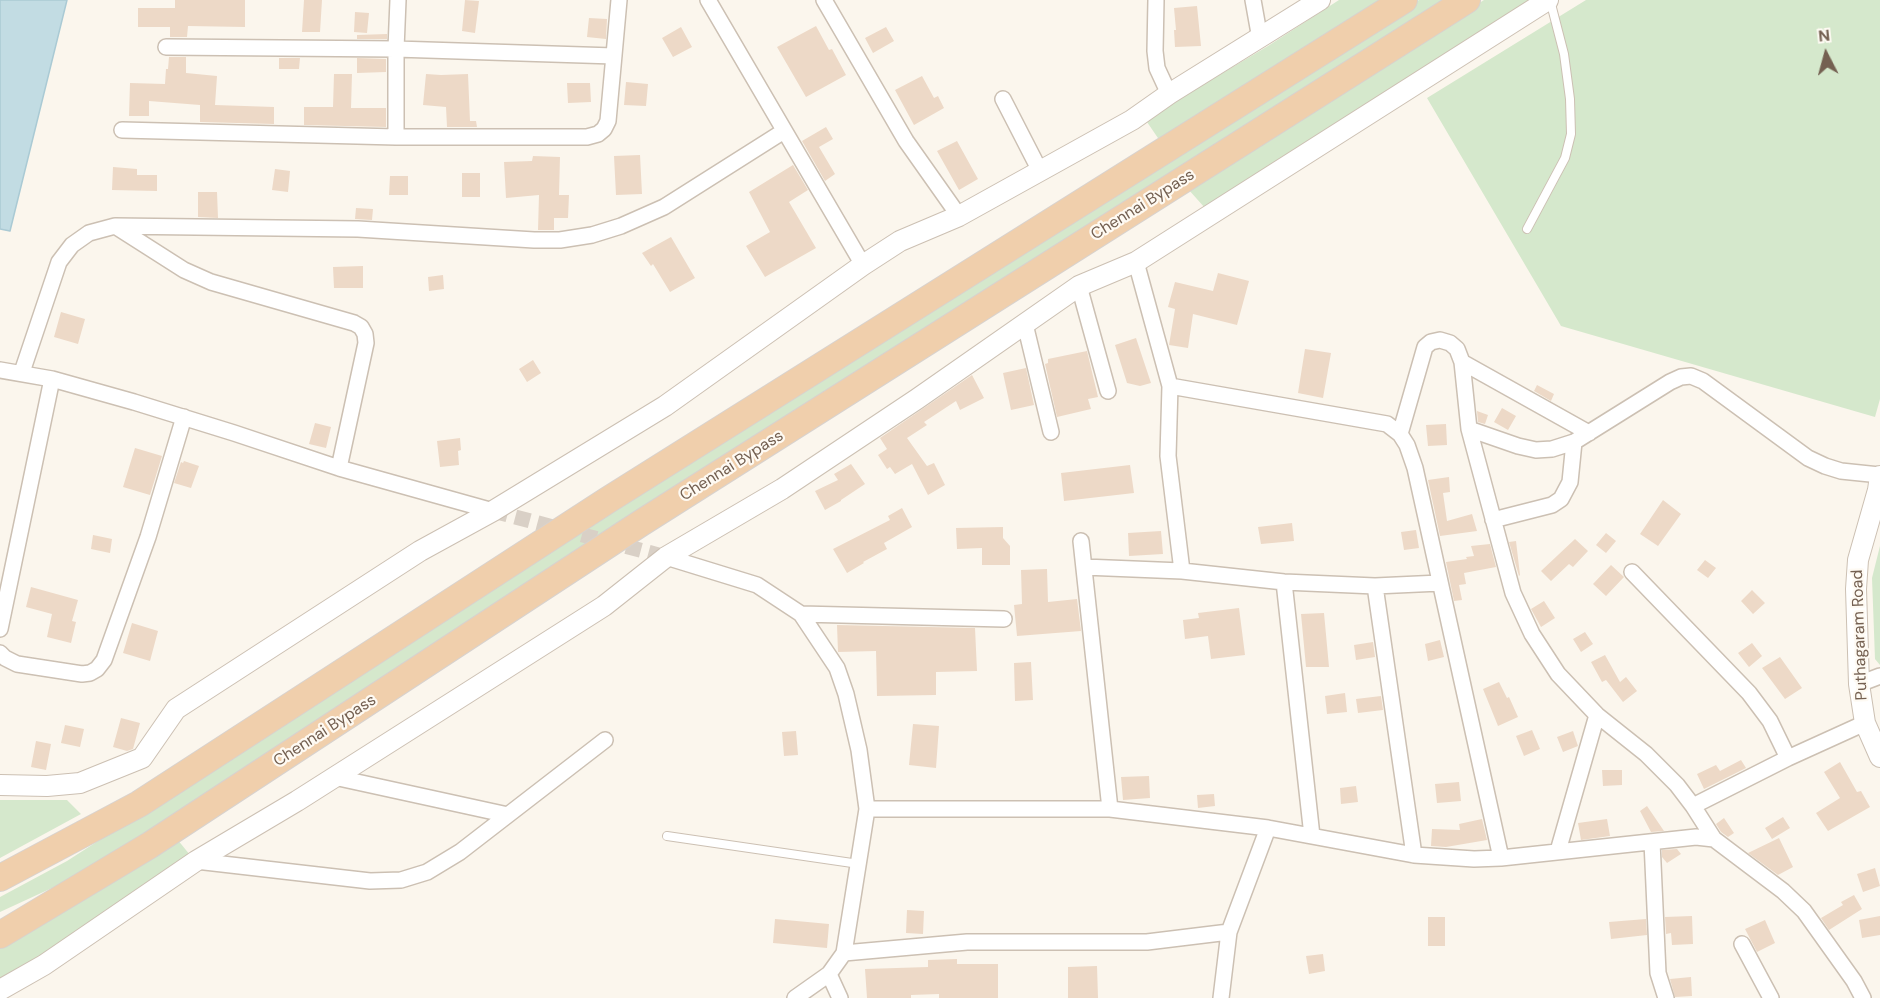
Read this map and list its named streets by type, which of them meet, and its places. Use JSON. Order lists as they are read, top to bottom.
{
  "streets": {
    "highway": ["Chennai Bypass"],
    "street": ["Puthagaram Road"]
  },
  "north": "top"
}
